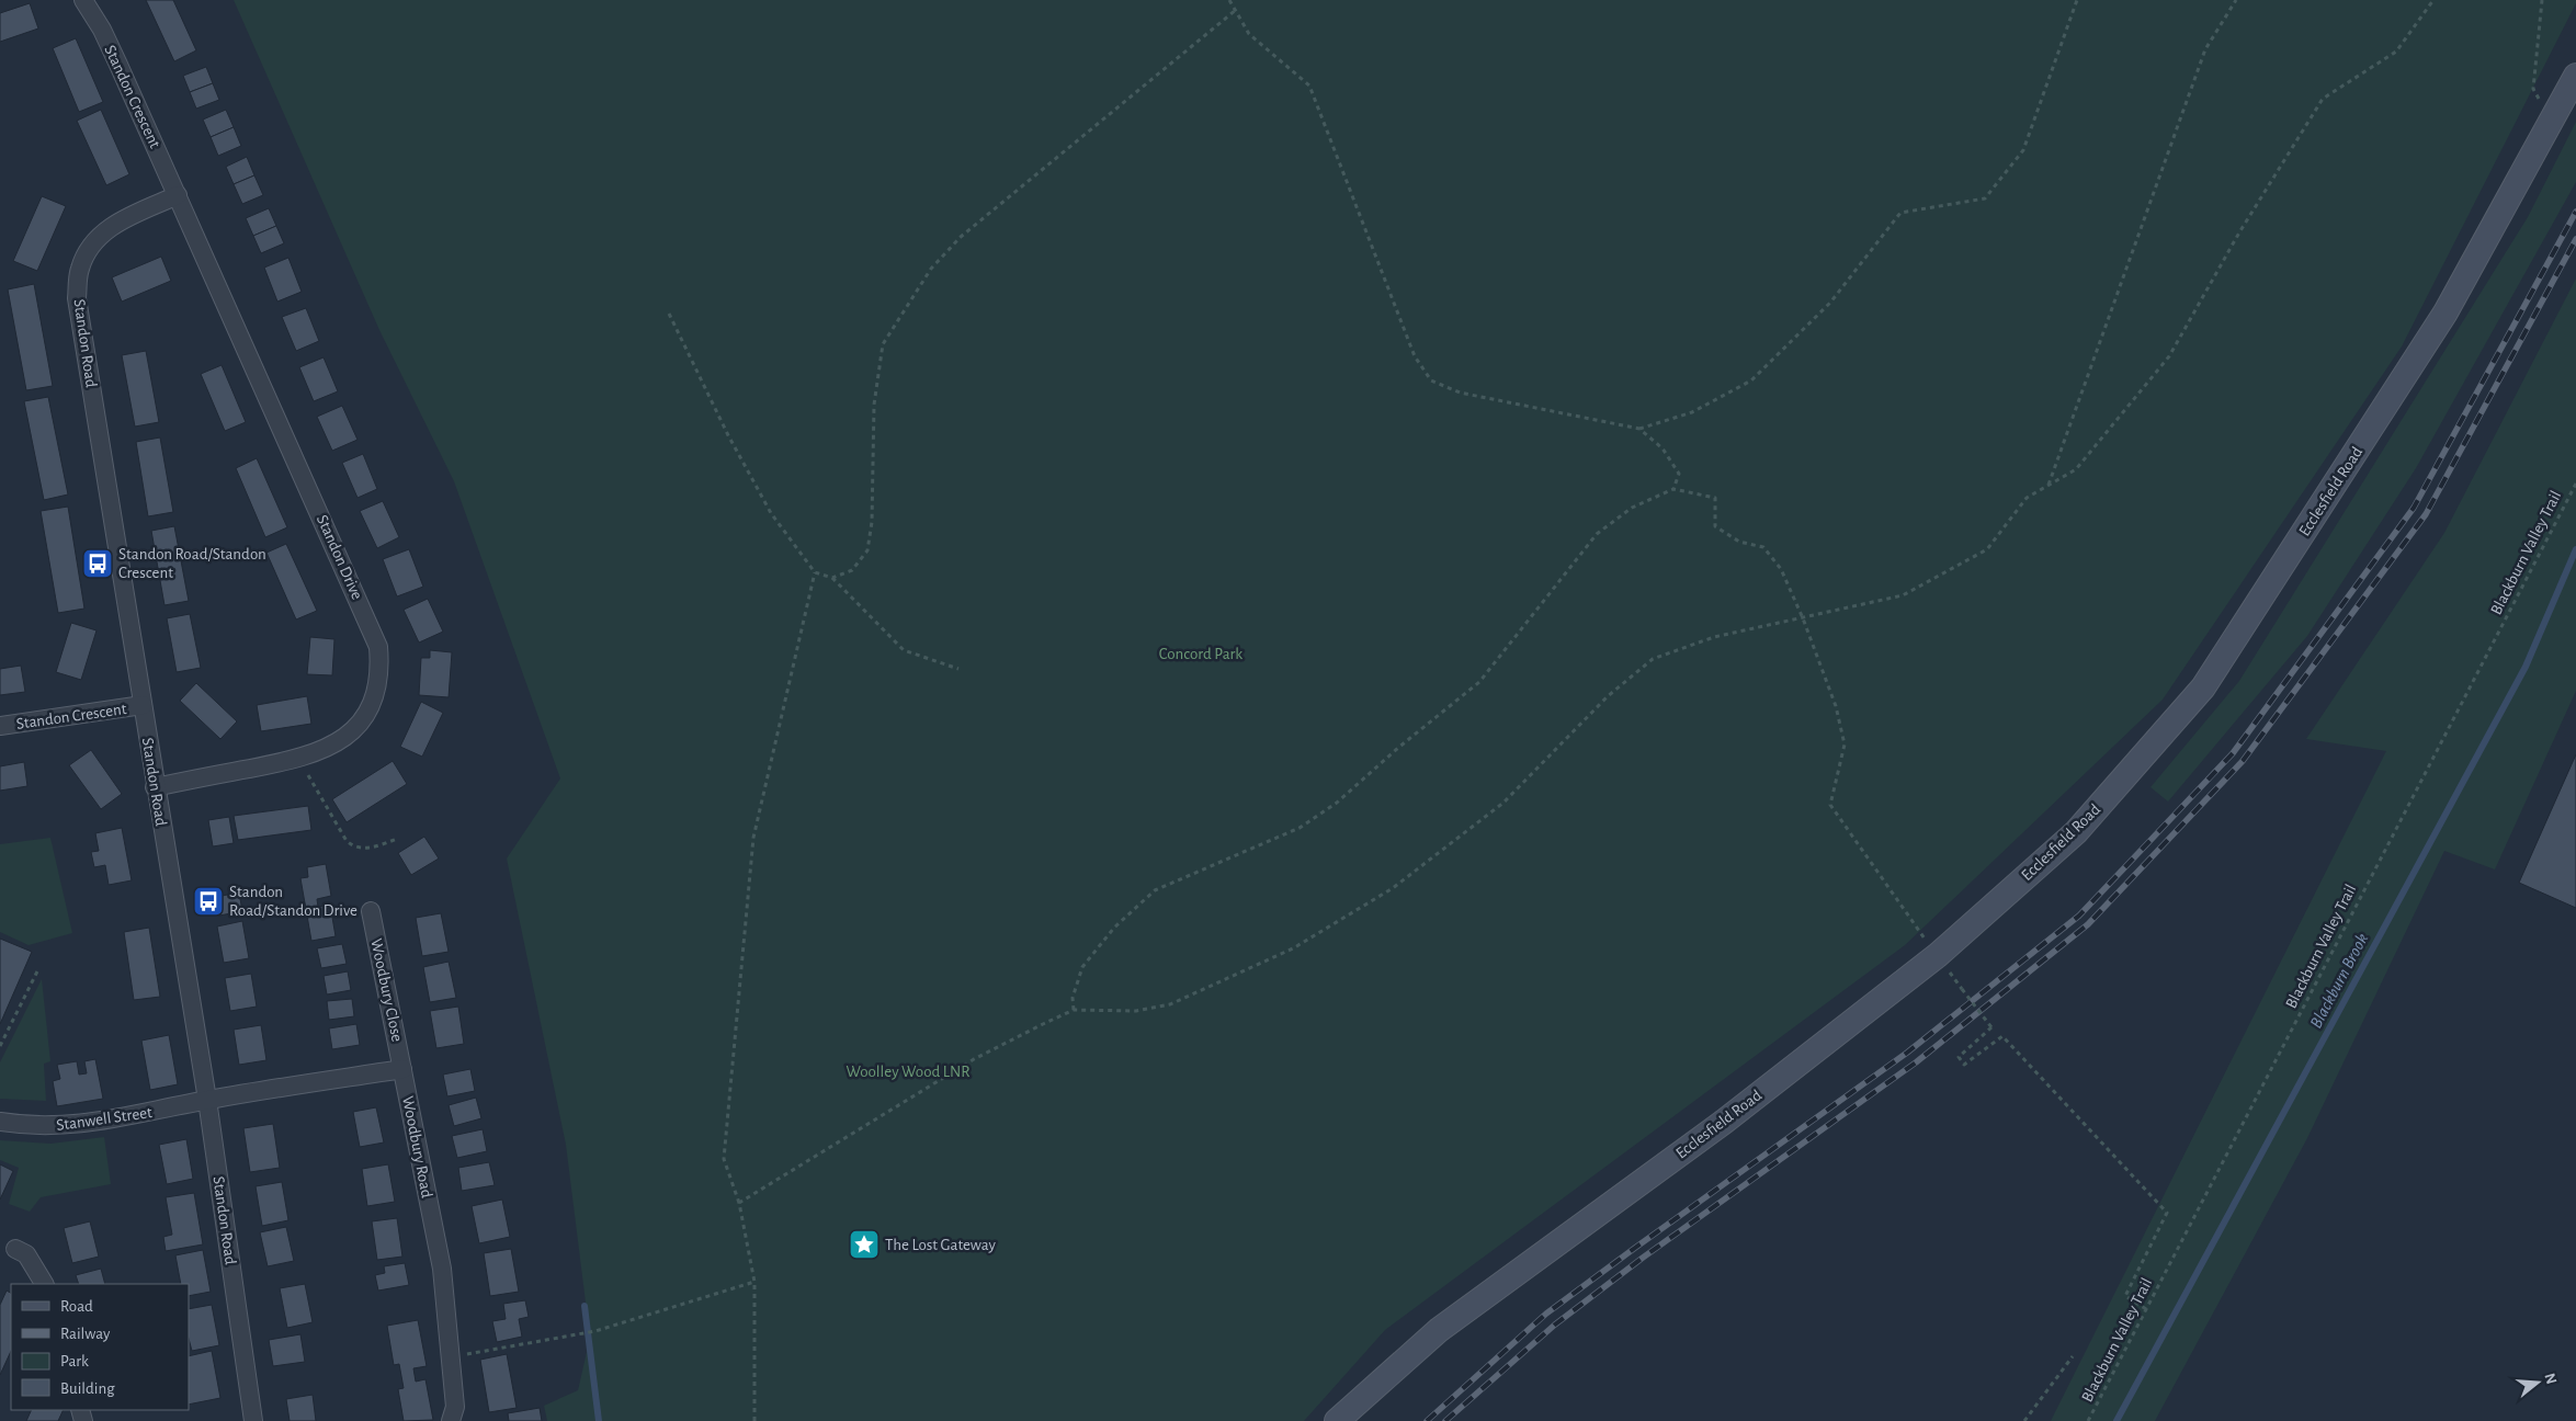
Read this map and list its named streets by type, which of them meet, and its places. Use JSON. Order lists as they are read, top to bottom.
{
  "streets": {
    "main road": ["Ecclesfield Road"],
    "street": [
      "Standon Crescent",
      "Standon Road",
      "Standon Drive",
      "Woodbury Close",
      "Stanwell Street",
      "Woodbury Road"
    ],
    "path": ["Blackburn Valley Trail"]
  },
  "crossings": [
    ["Standon Crescent", "Standon Road"],
    ["Standon Crescent", "Standon Drive"],
    ["Standon Road", "Standon Drive"],
    ["Standon Road", "Stanwell Street"],
    ["Woodbury Close", "Woodbury Road"]
  ],
  "water": ["Blackburn Brook"],
  "parks": ["Concord Park", "Woolley Wood LNR"],
  "places": {
    "bus stop": ["Standon Road/Standon Crescent", "Standon Road/Standon Drive"],
    "place": ["The Lost Gateway"]
  },
  "legend": [
    "Road",
    "Railway",
    "Park",
    "Building"
  ],
  "north": "right"
}
